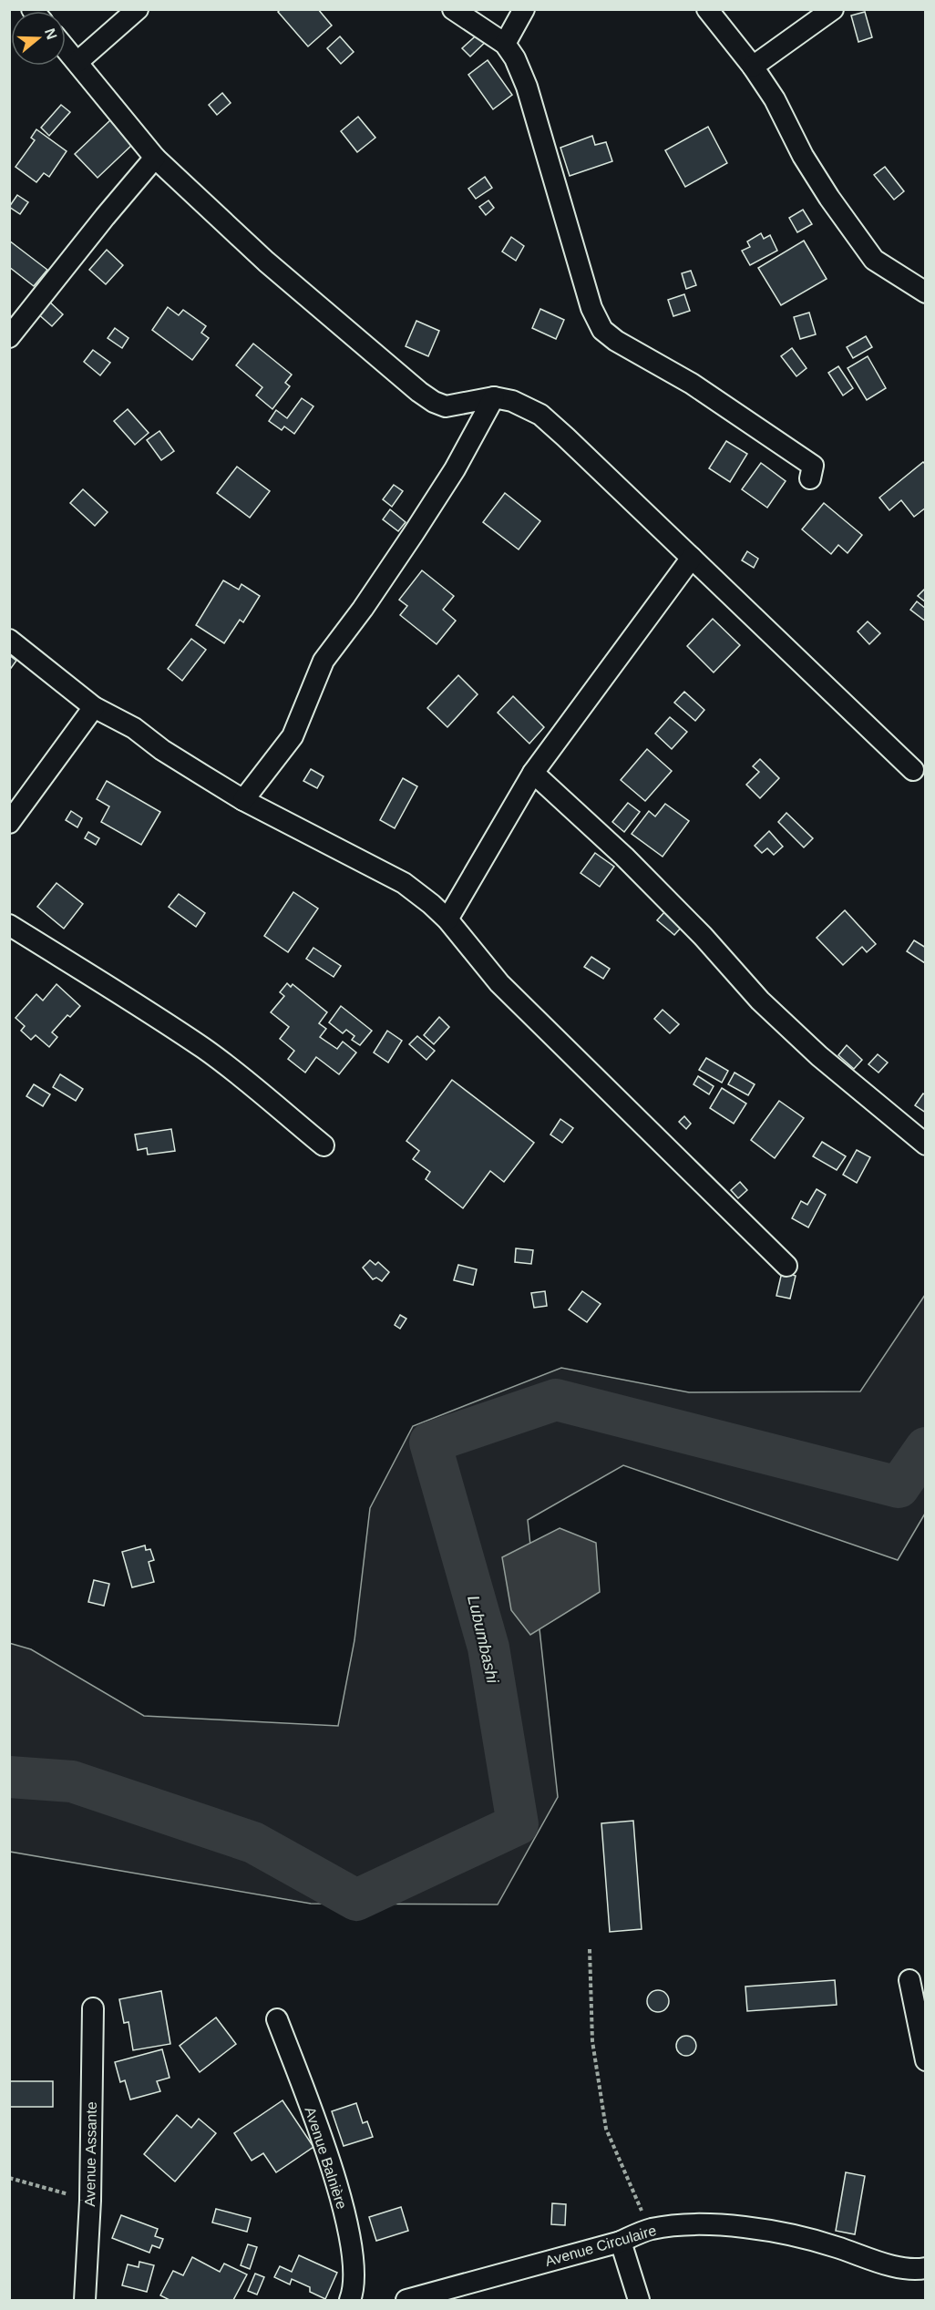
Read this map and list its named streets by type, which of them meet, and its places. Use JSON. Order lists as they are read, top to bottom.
{
  "streets": {
    "street": ["Avenue Assante", "Avenue Balnière", "Avenue Circulaire"]
  },
  "water": ["Lubumbashi"],
  "north": "right"
}
